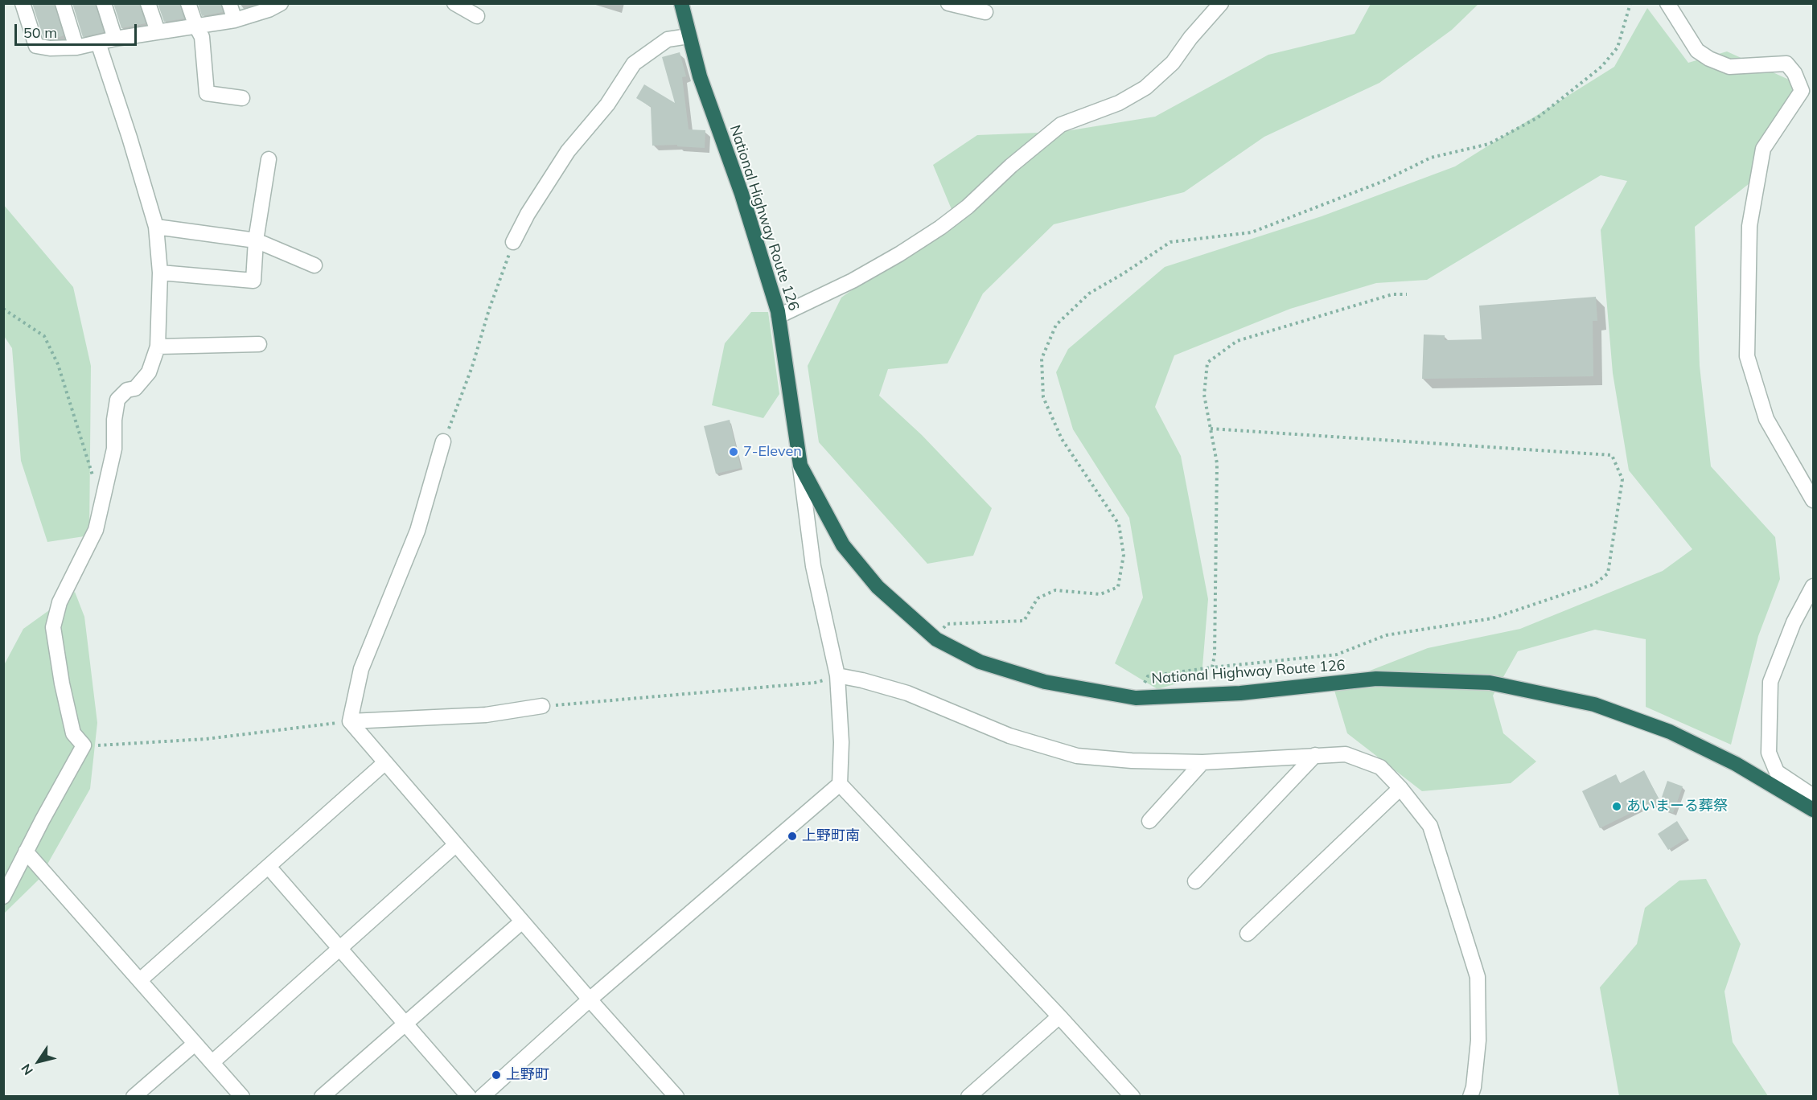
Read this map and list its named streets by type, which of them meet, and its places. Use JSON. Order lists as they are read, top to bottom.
{
  "streets": {
    "highway": ["National Highway Route 126"]
  },
  "places": [
    "7-Eleven",
    "あいまーる葬祭",
    "上野町南",
    "上野町"
  ],
  "scale_bar": "50 m",
  "north": "bottom left"
}
